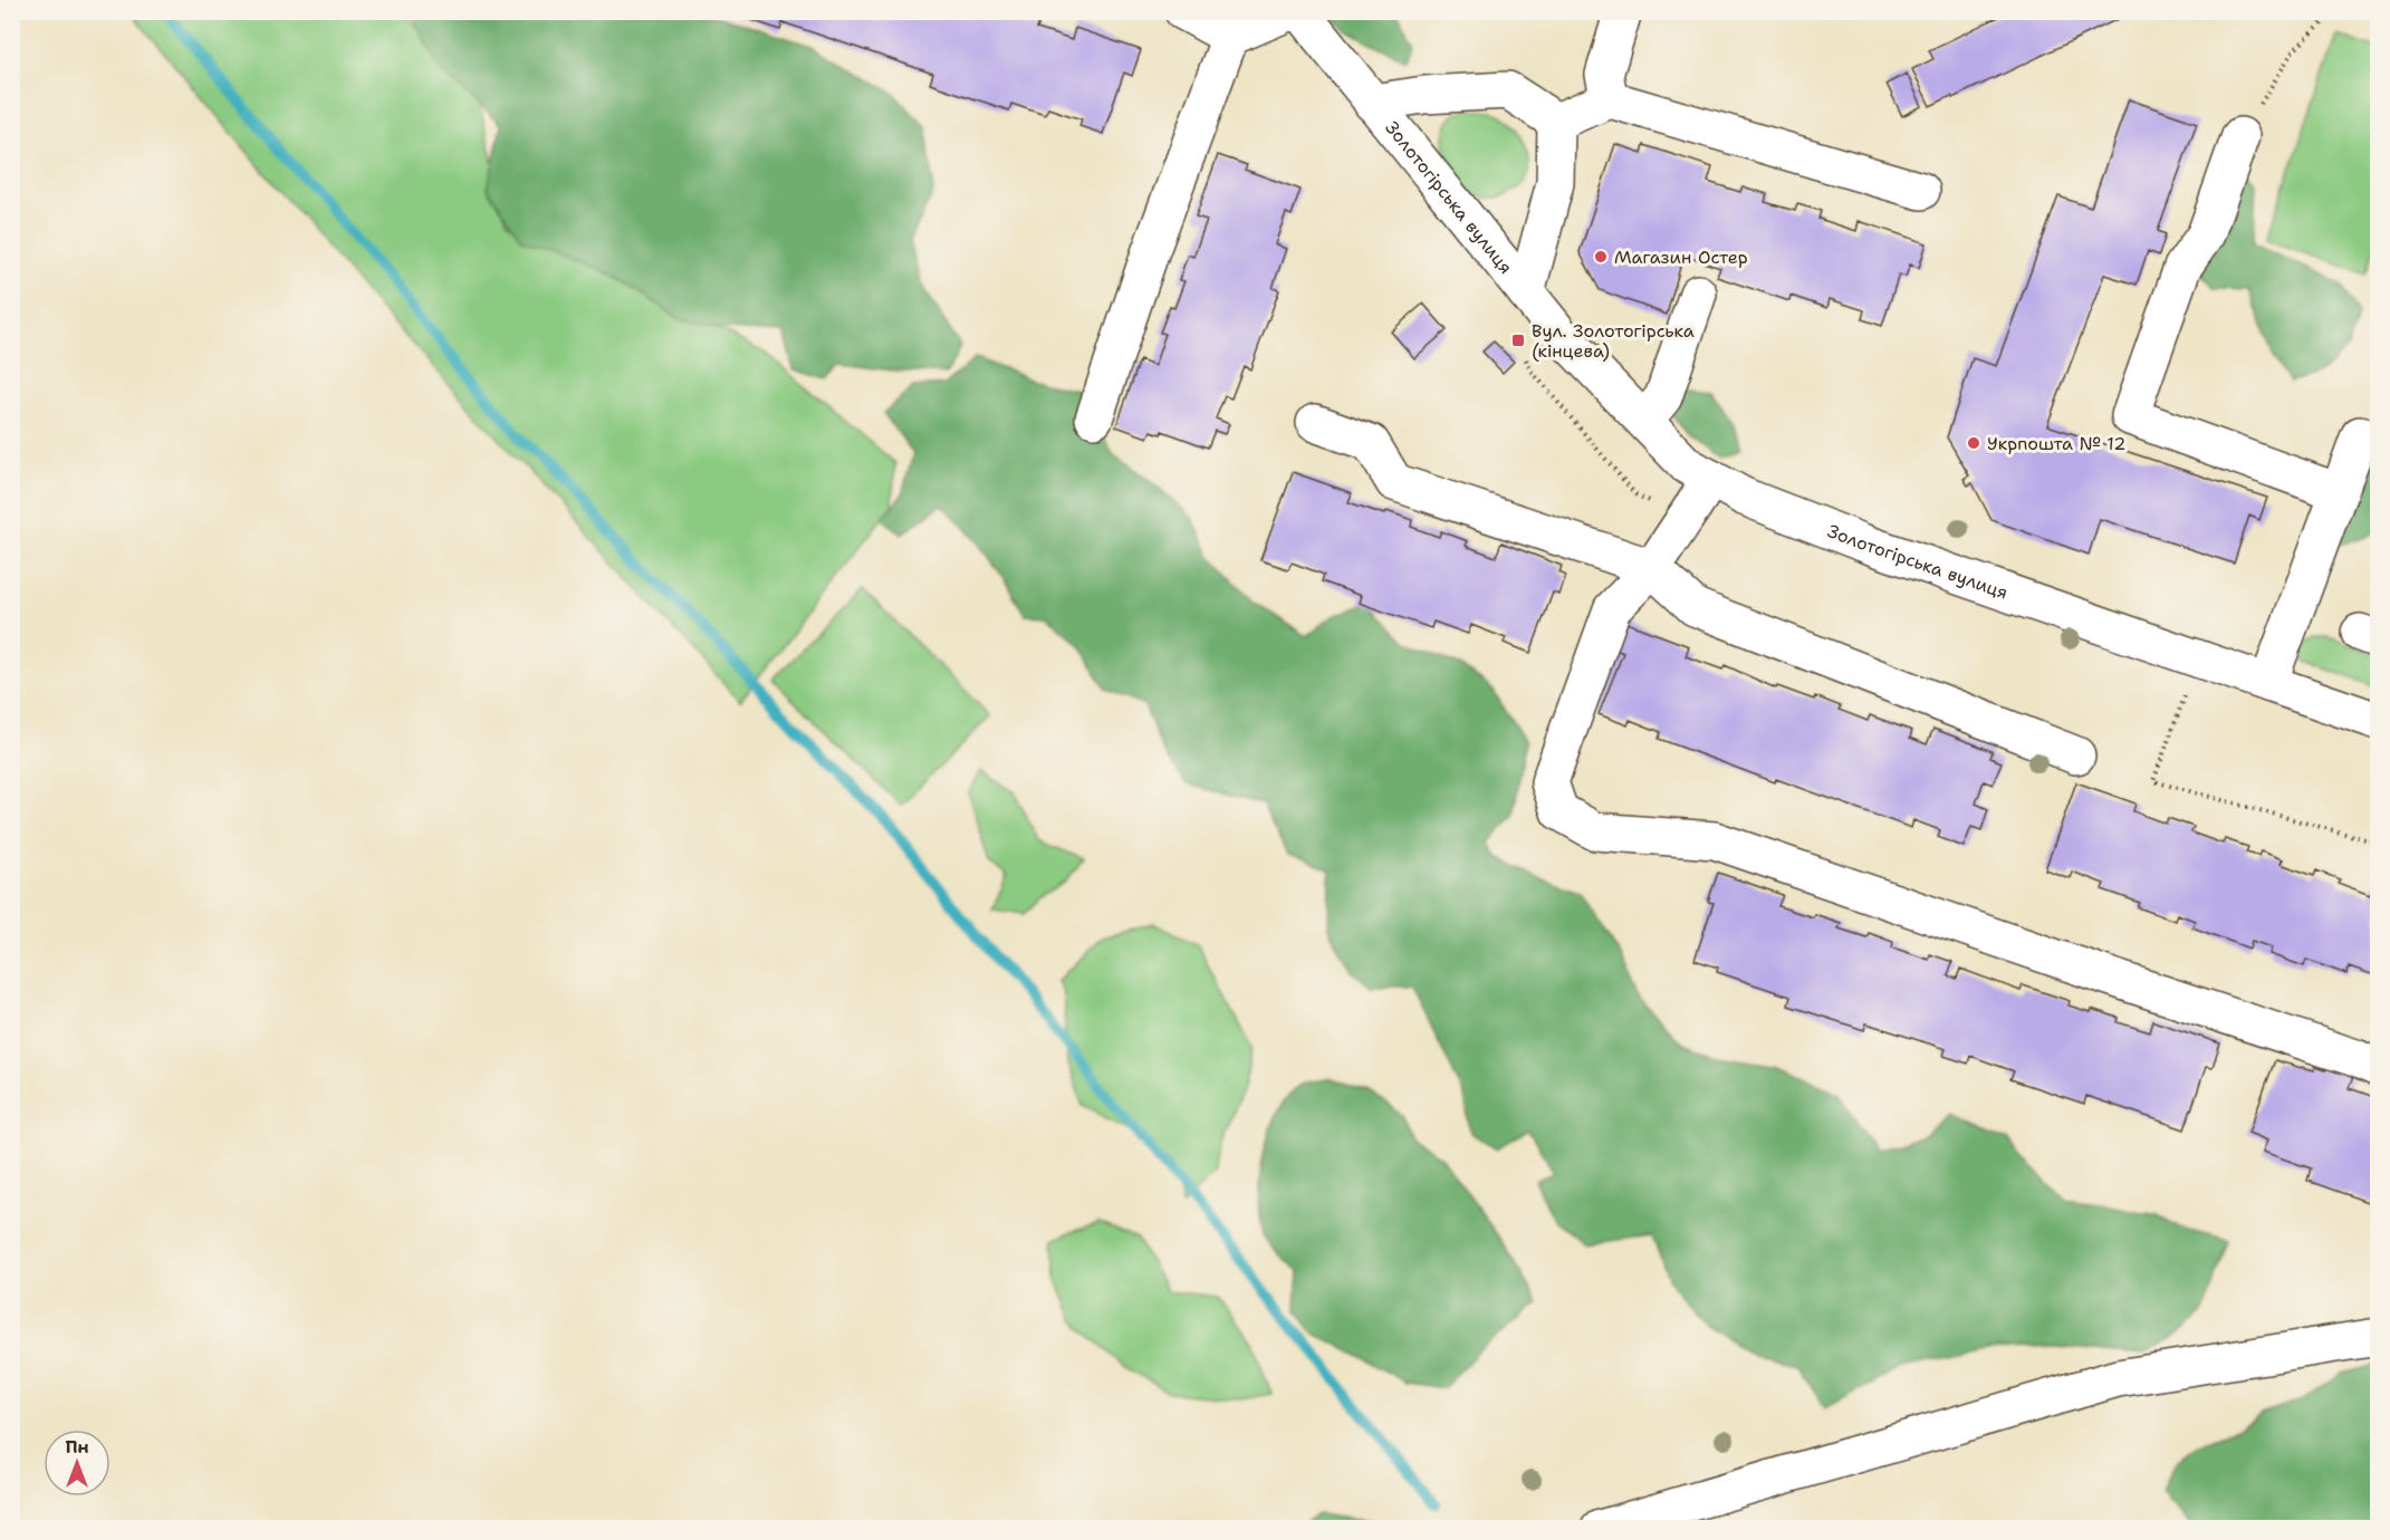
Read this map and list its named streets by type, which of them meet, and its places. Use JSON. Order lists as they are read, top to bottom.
{
  "streets": {
    "street": ["Золотогірська вулиця"]
  },
  "places": {
    "other": ["Магазин Остер", "Укрпошта № 12"],
    "transit": ["Вул. Золотогірська (кінцева)"]
  },
  "north": "top"
}
